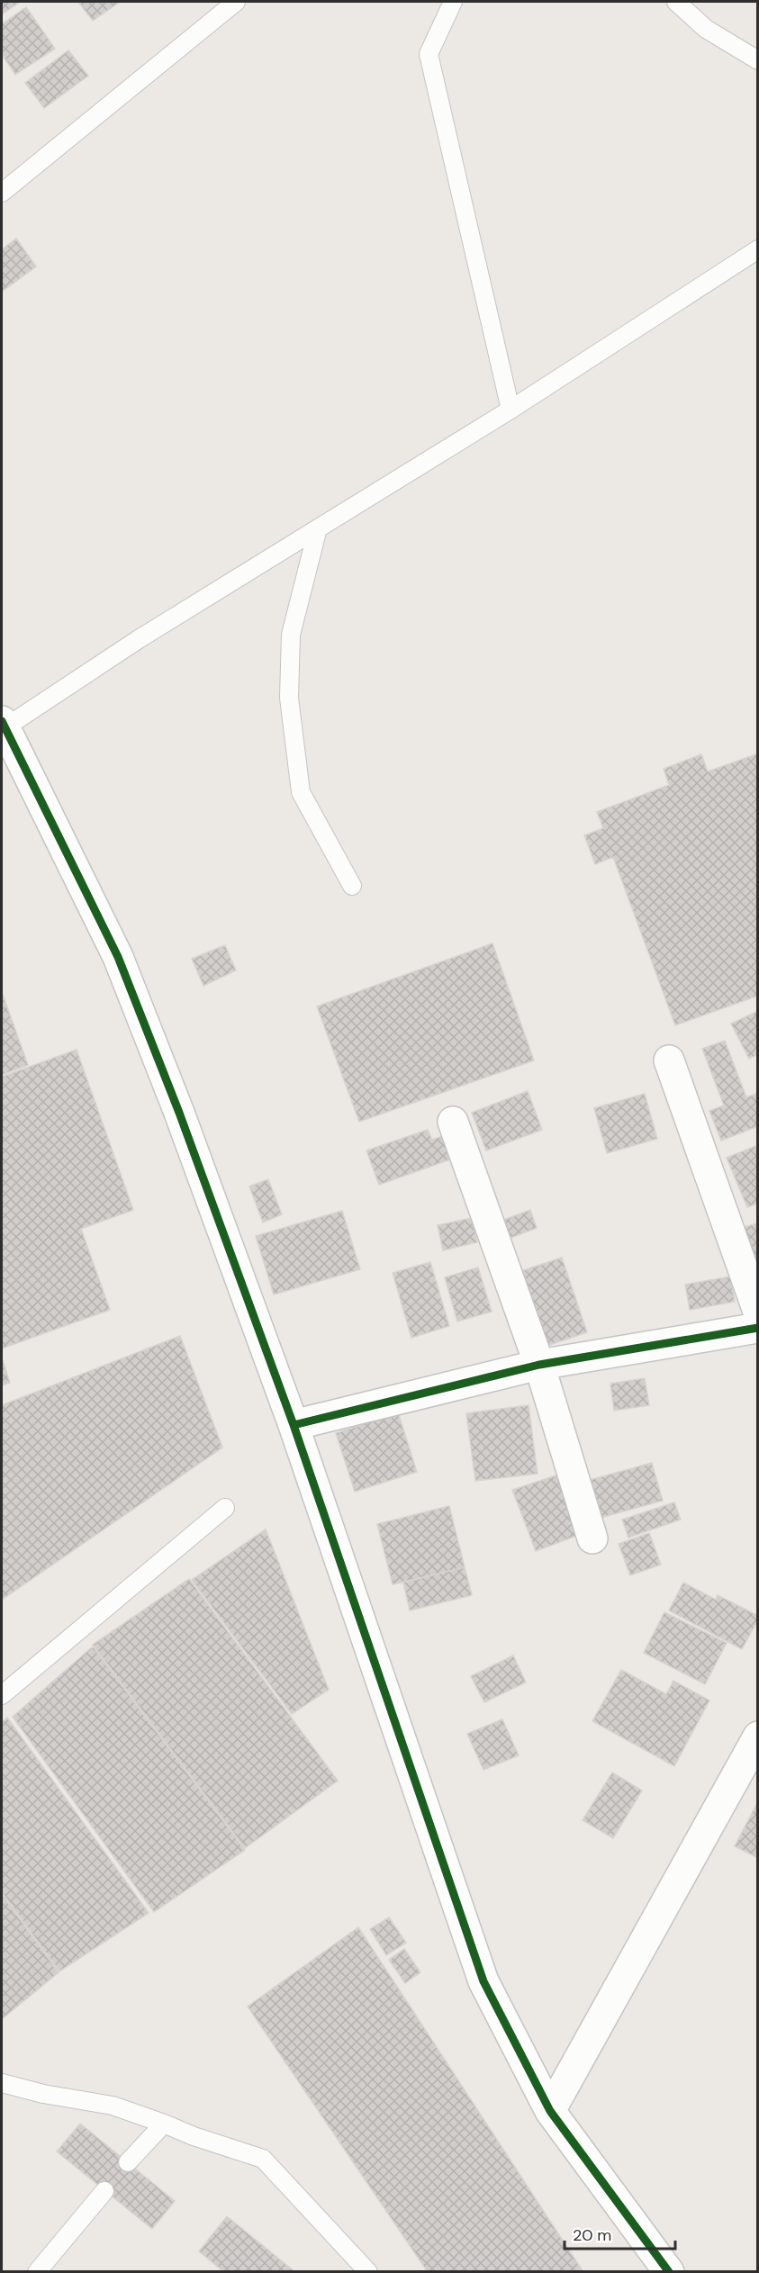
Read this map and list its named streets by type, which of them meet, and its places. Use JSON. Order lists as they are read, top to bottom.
{
  "scale_bar": "20 m"
}
